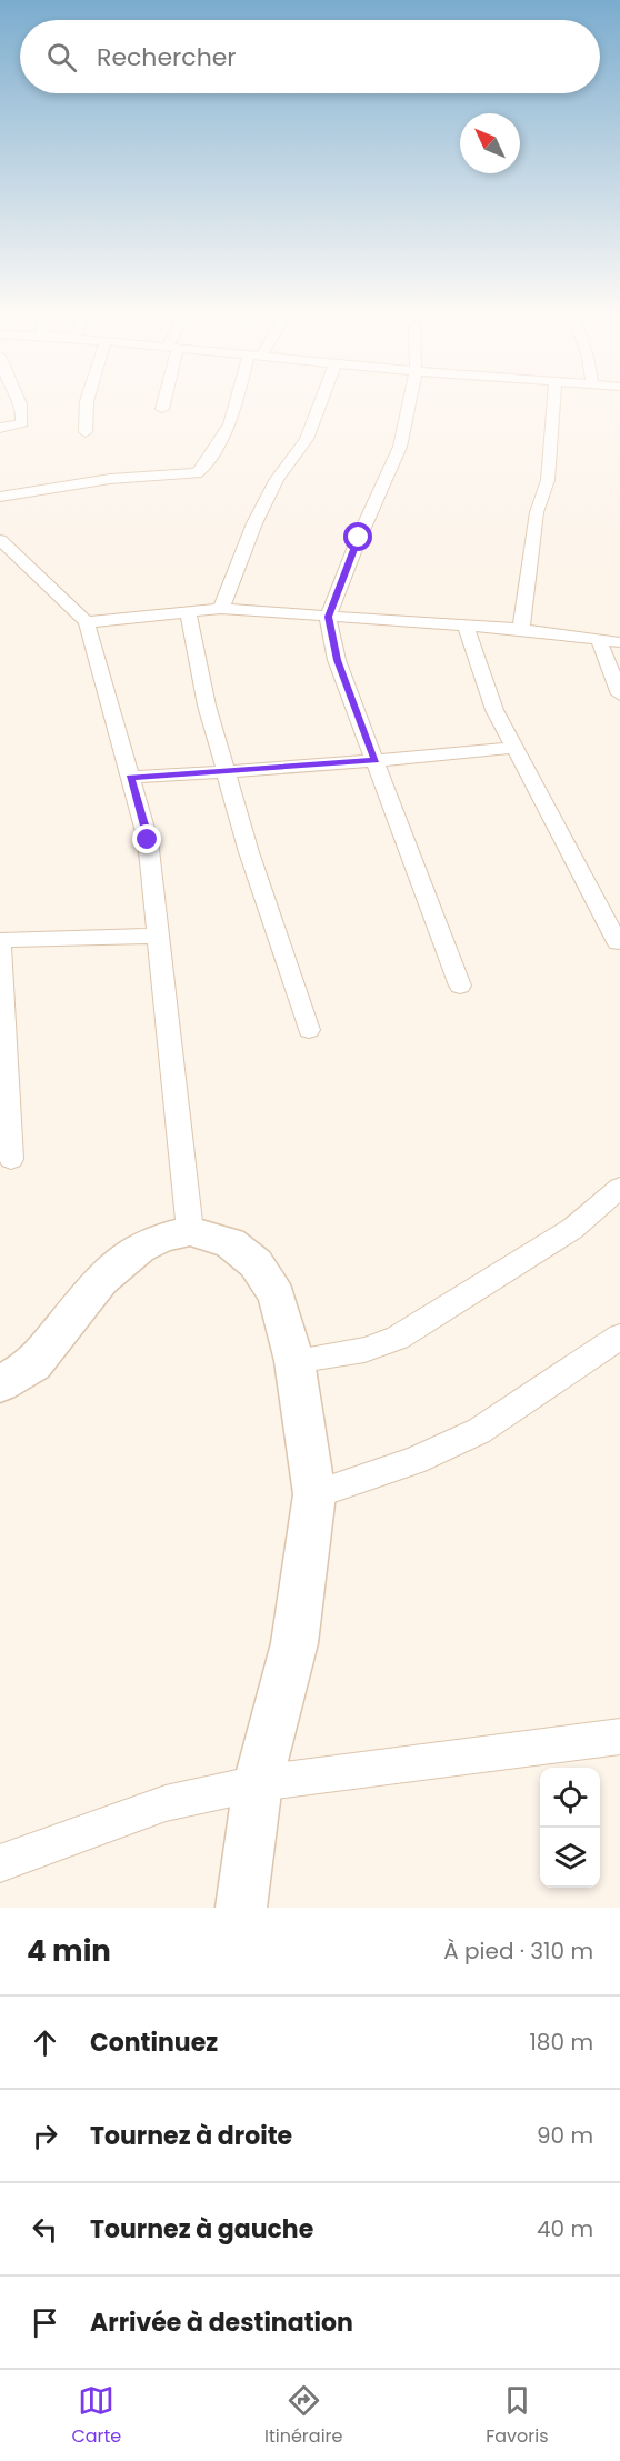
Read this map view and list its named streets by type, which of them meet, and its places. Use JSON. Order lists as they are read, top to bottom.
{
  "north": "top left",
  "page": {
    "search": "Rechercher",
    "heading": ["4 min", "À pied · 310 m"],
    "list": [
      ["Continuez", "180 m"],
      ["Tournez à droite", "90 m"],
      ["Tournez à gauche", "40 m"],
      "Arrivée à destination"
    ],
    "nav": ["Carte", "Itinéraire", "Favoris"]
  }
}
